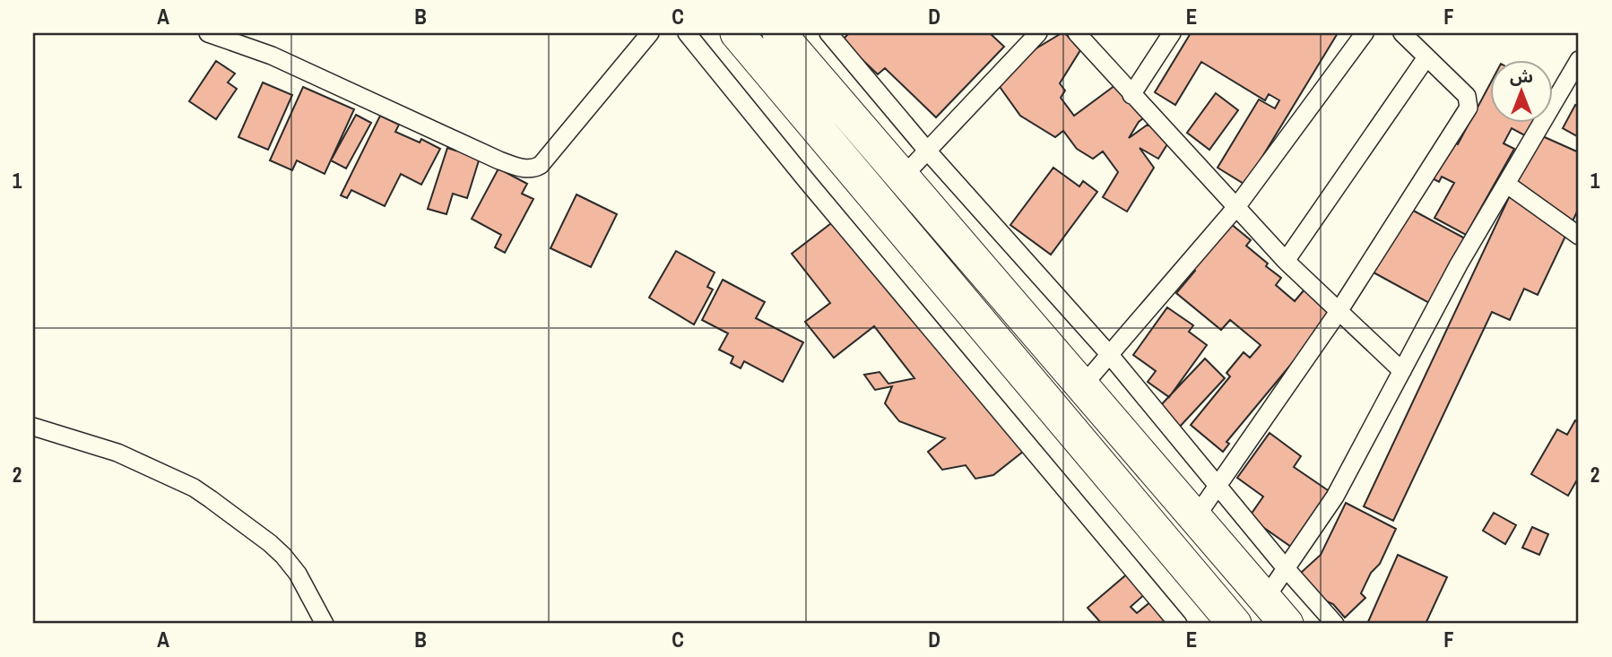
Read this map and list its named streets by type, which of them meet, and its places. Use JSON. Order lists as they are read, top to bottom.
{
  "north": "top",
  "grid": {
    "columns": [
      "A",
      "B",
      "C",
      "D",
      "E",
      "F"
    ],
    "rows": ["1", "2"]
  }
}
